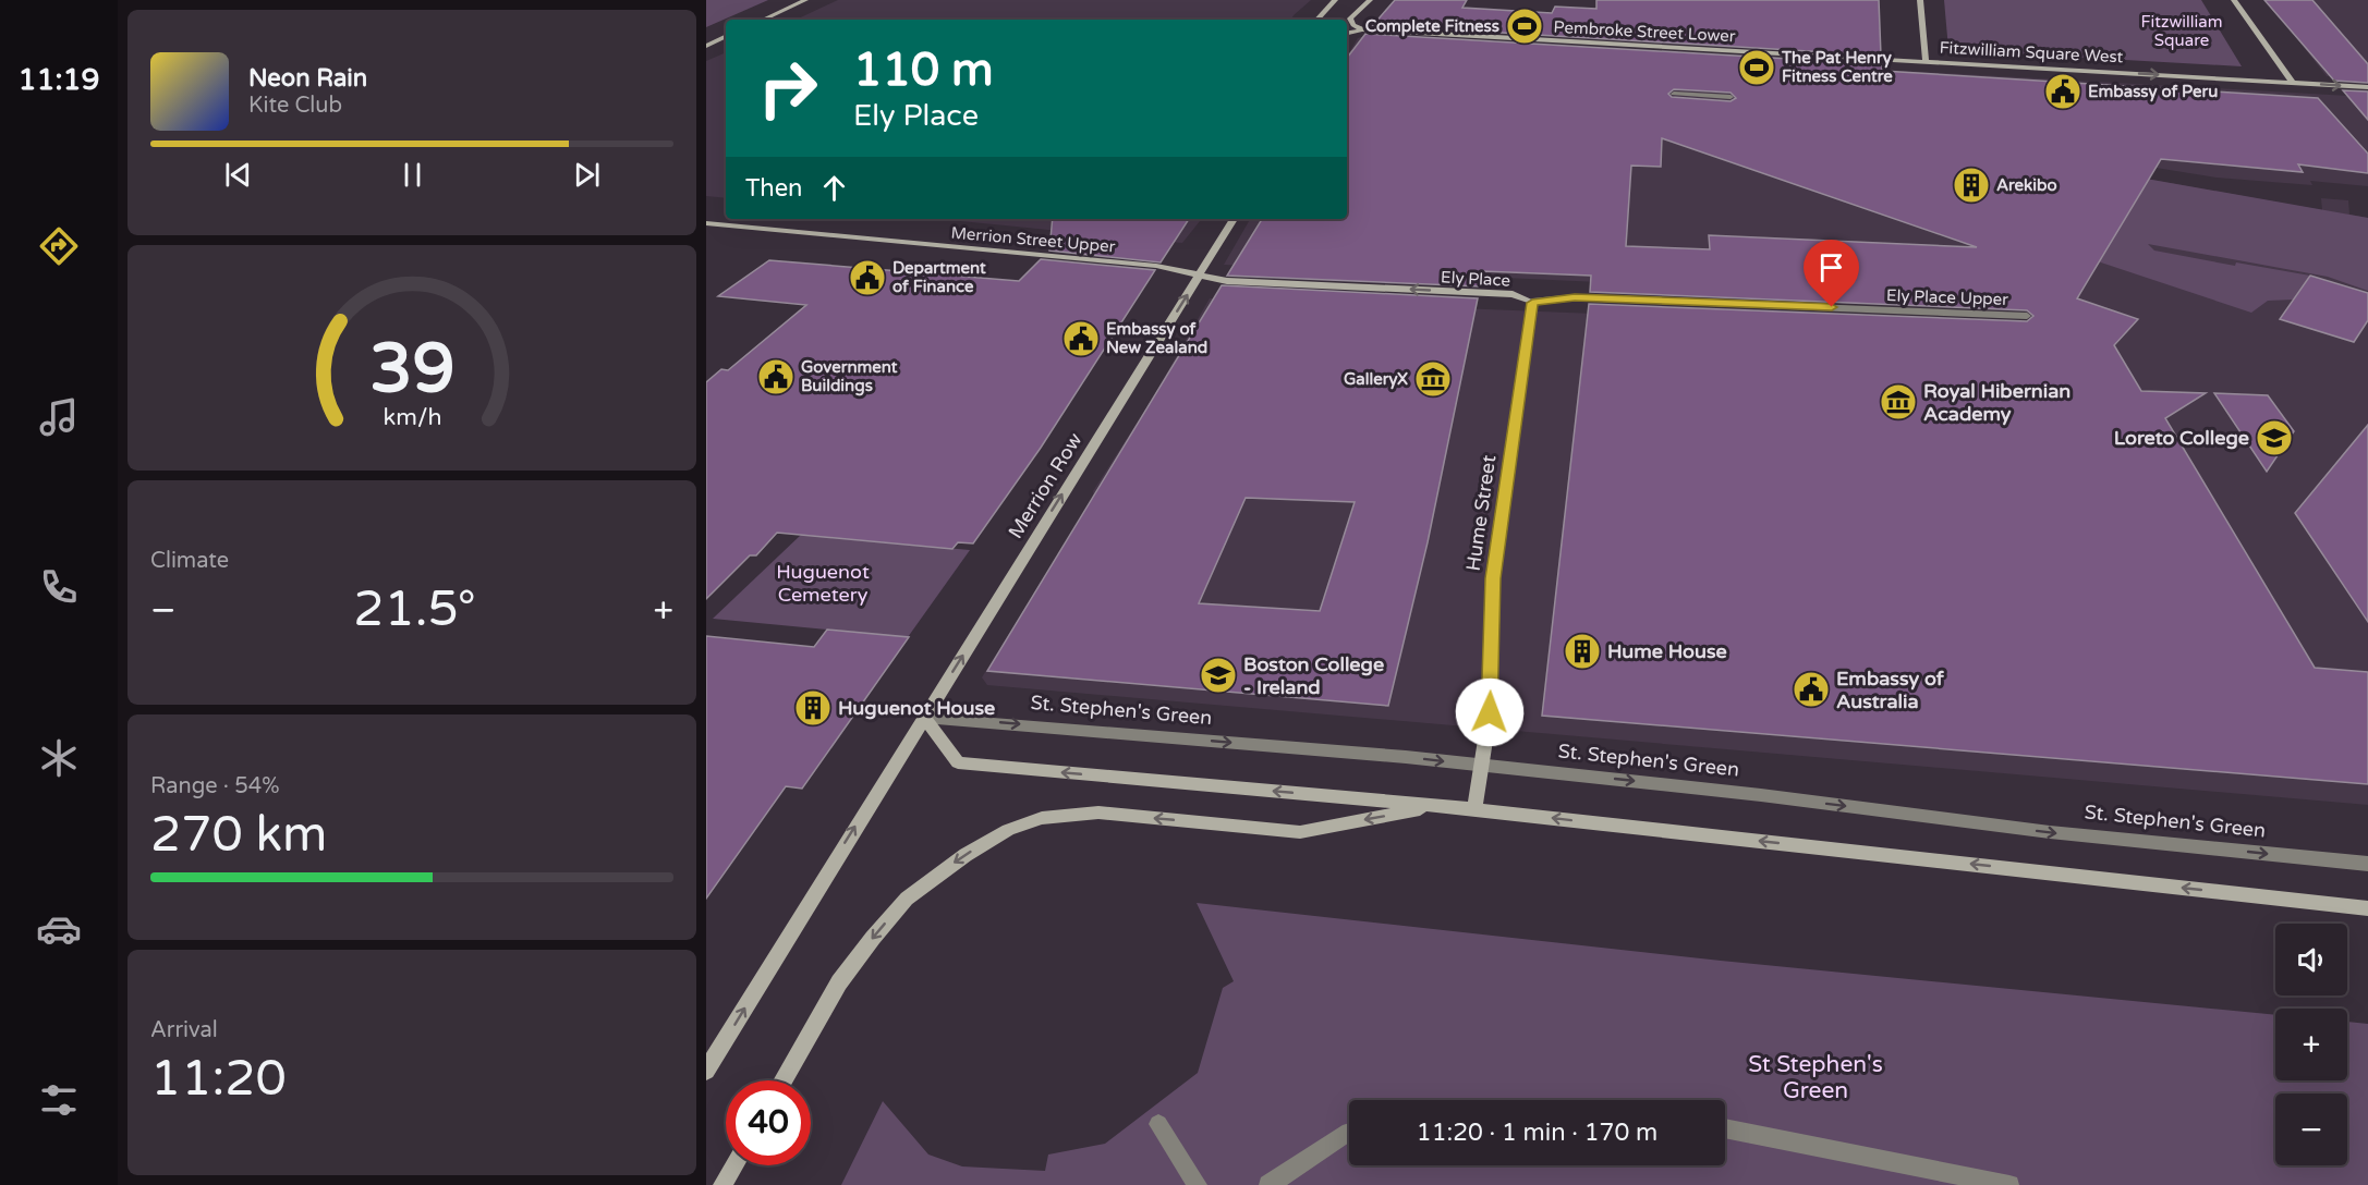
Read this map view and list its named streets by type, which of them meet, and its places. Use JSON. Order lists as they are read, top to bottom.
{
  "streets": {
    "main road": [
      "Pembroke Street Lower",
      "Fitzwilliam Square West",
      "Merrion Street Upper",
      "Ely Place",
      "Merrion Row",
      "Hume Street"
    ],
    "street": ["Ely Place Upper", "St. Stephen's Green"]
  },
  "crossings": [
    ["Pembroke Street Lower", "Fitzwilliam Square West"],
    ["Merrion Street Upper", "Ely Place"],
    ["Merrion Street Upper", "Merrion Row"],
    ["Ely Place", "Ely Place Upper"],
    ["Ely Place", "Merrion Row"],
    ["Ely Place", "Hume Street"],
    ["Merrion Row", "St. Stephen's Green"],
    ["Hume Street", "St. Stephen's Green"]
  ],
  "one_way": [
    "Fitzwilliam Square West",
    "Ely Place",
    "Merrion Row",
    "St. Stephen's Green"
  ],
  "parks": ["Fitzwilliam Square", "Huguenot Cemetery", "St Stephen's Green"],
  "places": {
    "sports": ["Complete Fitness", "The Pat Henry Fitness Centre"],
    "public building": [
      "Embassy of Peru",
      "Department of Finance",
      "Embassy of New Zealand",
      "Government Buildings",
      "Embassy of Australia"
    ],
    "building": ["Arekibo", "Hume House", "Huguenot House"],
    "museum": ["GalleryX", "Royal Hibernian Academy"],
    "school or university": ["Loreto College", "Boston College - Ireland"]
  },
  "page": {
    "tabs": "11:19",
    "turn": ["110 m", "Ely Place"],
    "song": ["Neon Rain", "Kite Club"],
    "then": "Then",
    "tile": [
      "Climate",
      ["Range · 54%", "270 km"],
      ["Arrival", "11:20"]
    ],
    "heat": ["−", "21.5°", "+"],
    "map_buttons": ["+", "−"],
    "limit": "40",
    "trip": "11:20 · 1 min · 170 m",
    "gauge": ["39", "km/h"]
  }
}
